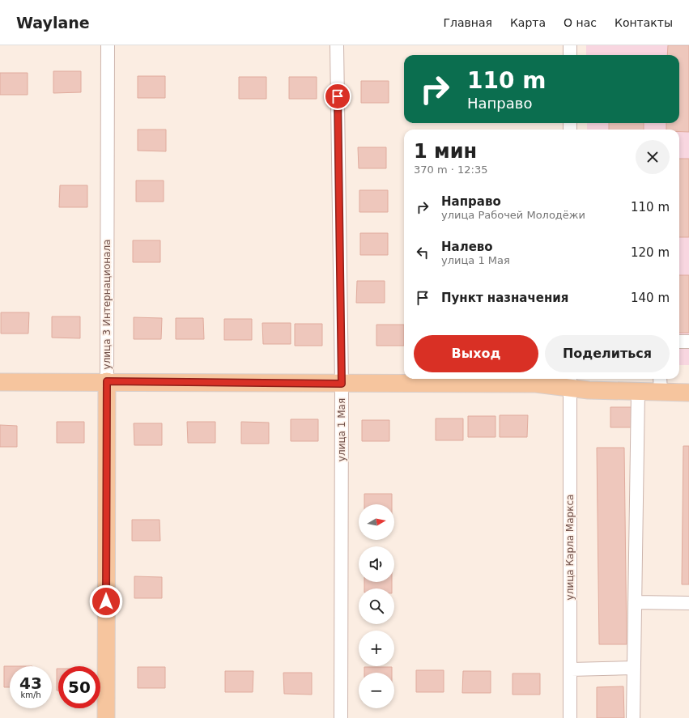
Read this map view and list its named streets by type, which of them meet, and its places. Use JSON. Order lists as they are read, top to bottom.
{
  "streets": {
    "main road": ["улица 3 Интернационала"],
    "street": ["улица 1 Мая", "улица Карла Маркса"]
  },
  "north": "right",
  "page": {
    "header": "Waylane",
    "nav": [
      "Главная",
      "Карта",
      "О нас",
      "Контакты"
    ],
    "turn": ["110 m", "Направо"],
    "heading": ["1 мин", "370 m · 12:35"],
    "list": [
      {
        "name": "Направо",
        "note": "улица Рабочей Молодёжи",
        "value": "110 m"
      },
      {
        "name": "Налево",
        "note": "улица 1 Мая",
        "value": "120 m"
      },
      {
        "name": "Пункт назначения",
        "value": "140 m"
      }
    ],
    "buttons": ["Выход", "Поделиться"],
    "map_buttons": ["+", "−"],
    "speed": "43 km/h",
    "limit": "50"
  }
}
